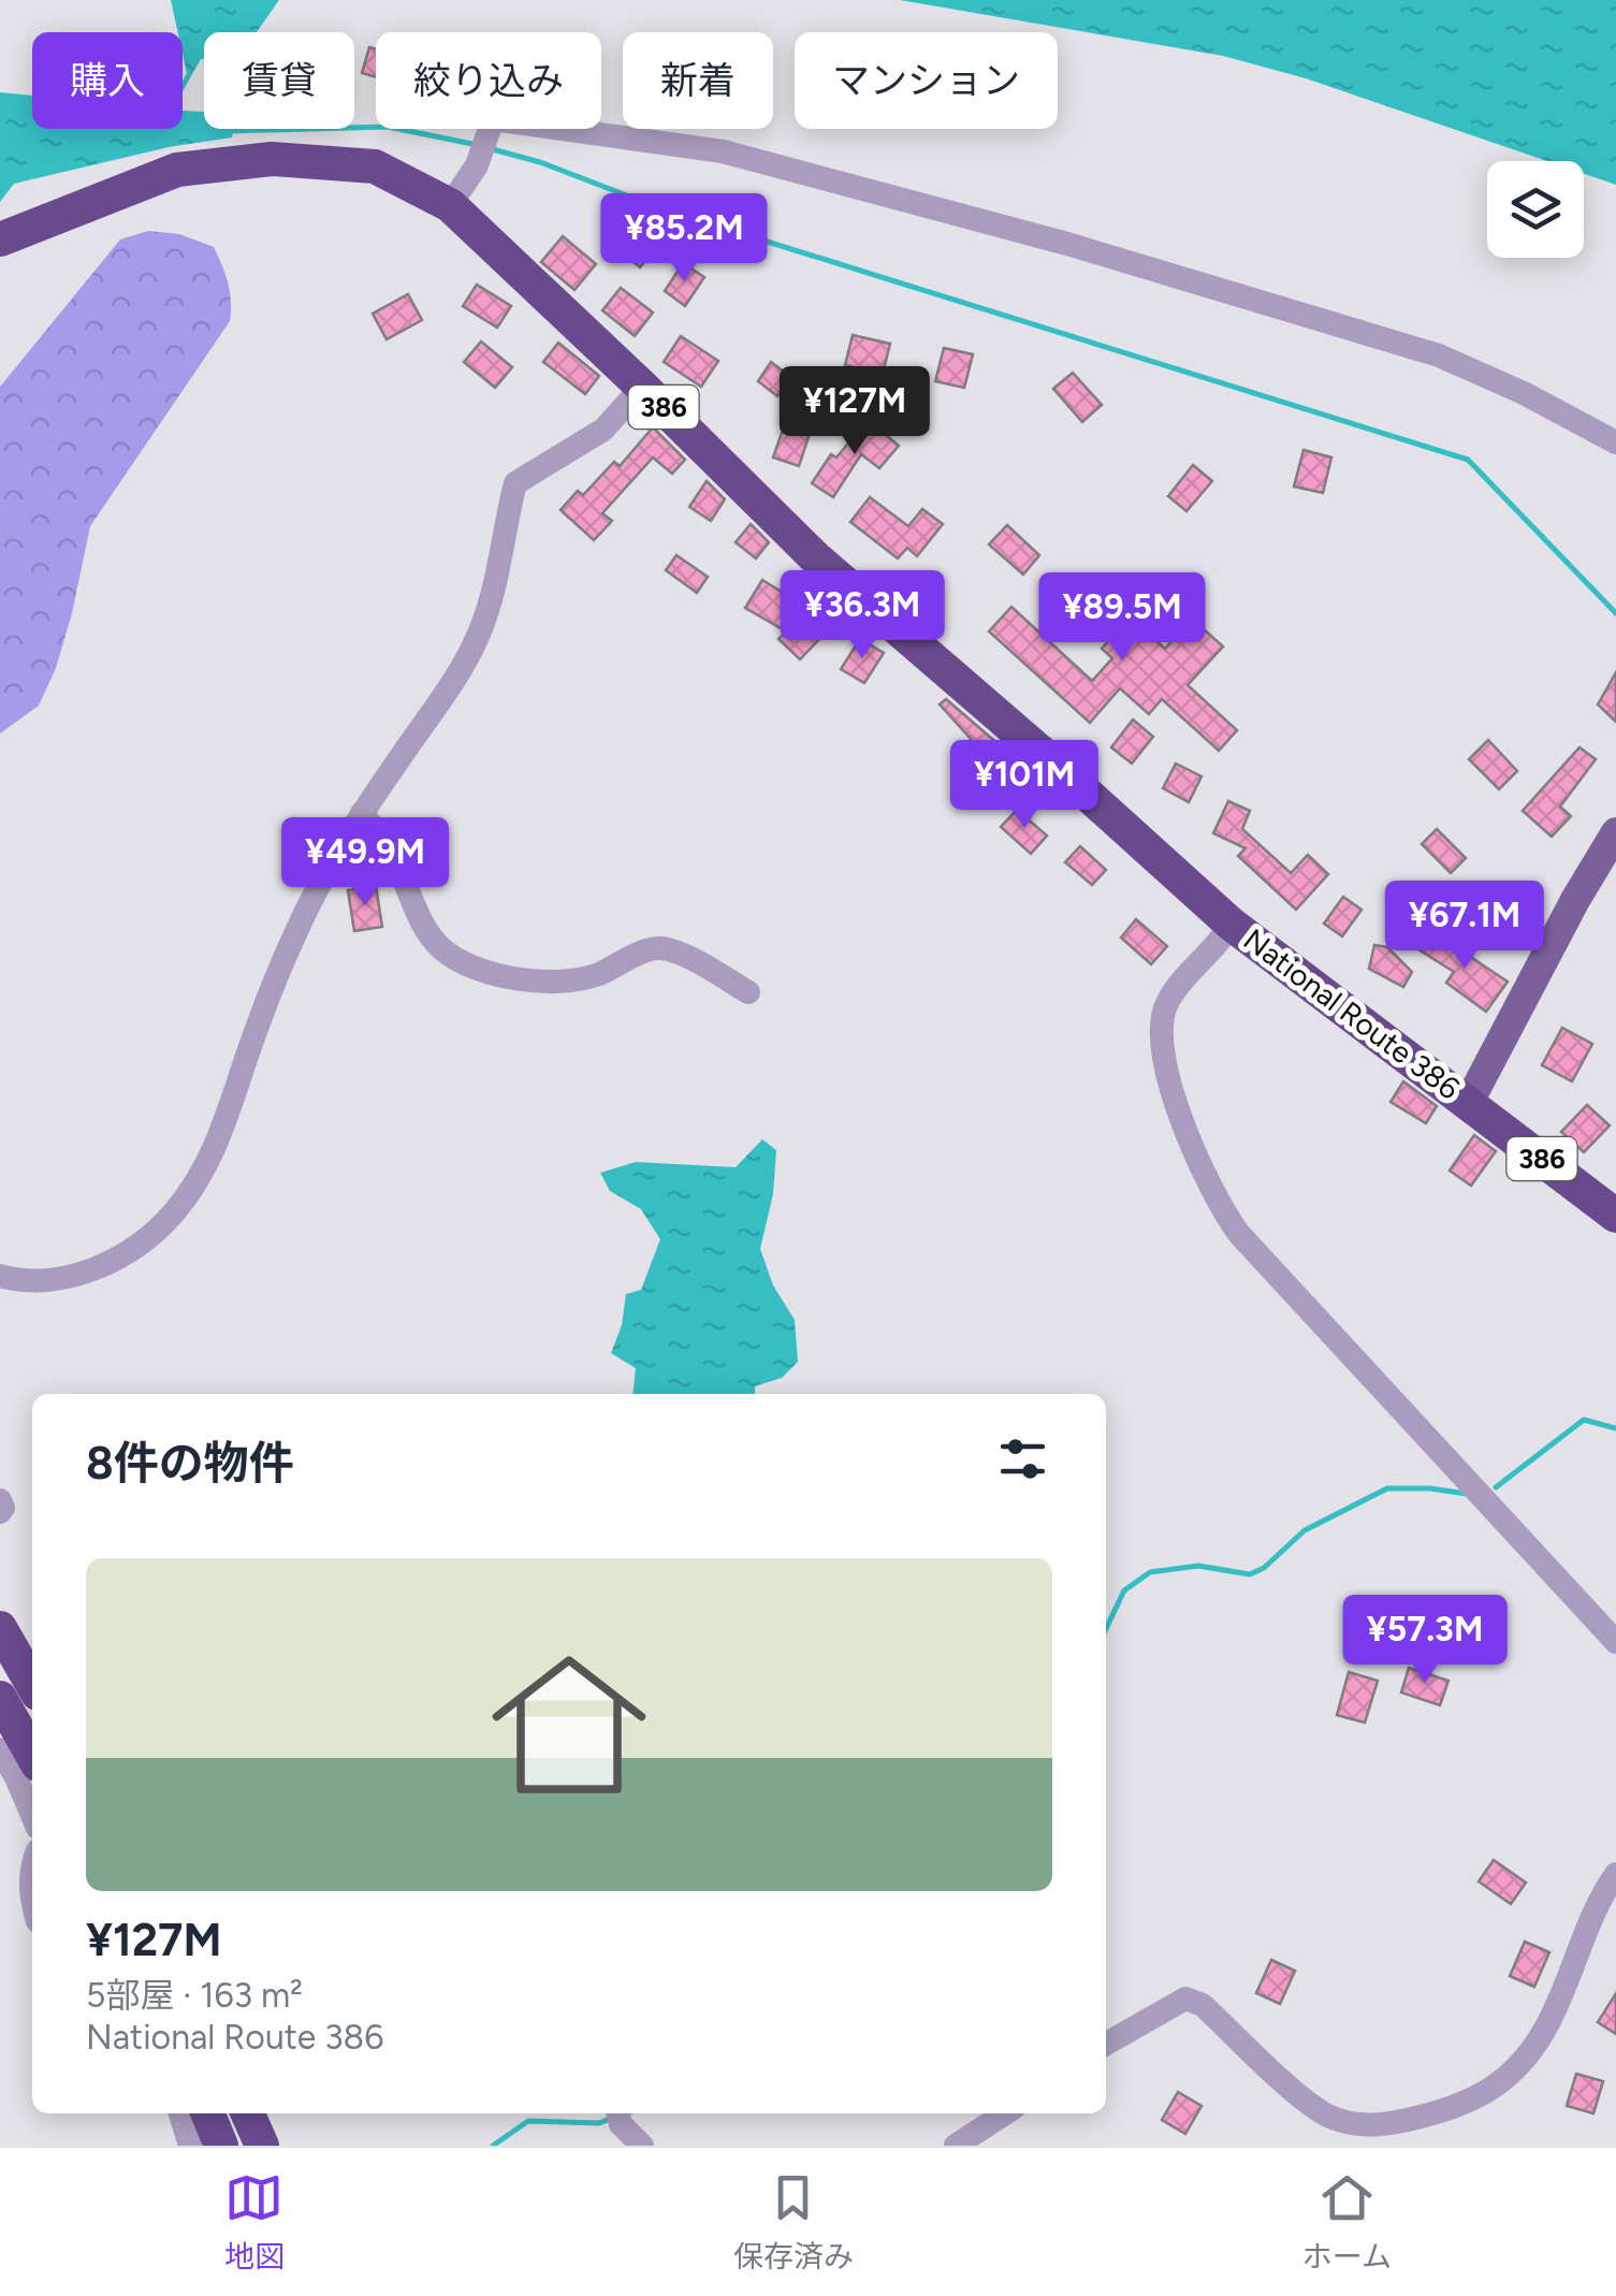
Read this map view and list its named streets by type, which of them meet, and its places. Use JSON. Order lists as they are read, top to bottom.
{
  "streets": {
    "highway": ["386", "National Route 386"]
  },
  "page": {
    "chip": [
      "購入",
      "賃貸",
      "絞り込み",
      "新着",
      "マンション"
    ],
    "price": [
      "¥85.2M",
      "¥127M",
      "¥36.3M",
      "¥89.5M",
      "¥101M",
      "¥49.9M",
      "¥67.1M",
      "¥57.3M"
    ],
    "heading": "8件の物件",
    "list": [
      {
        "name": "¥127M",
        "note": "5部屋 · 163 m² · National Route 386"
      }
    ],
    "tabs": ["地図", "保存済み", "ホーム"]
  }
}
